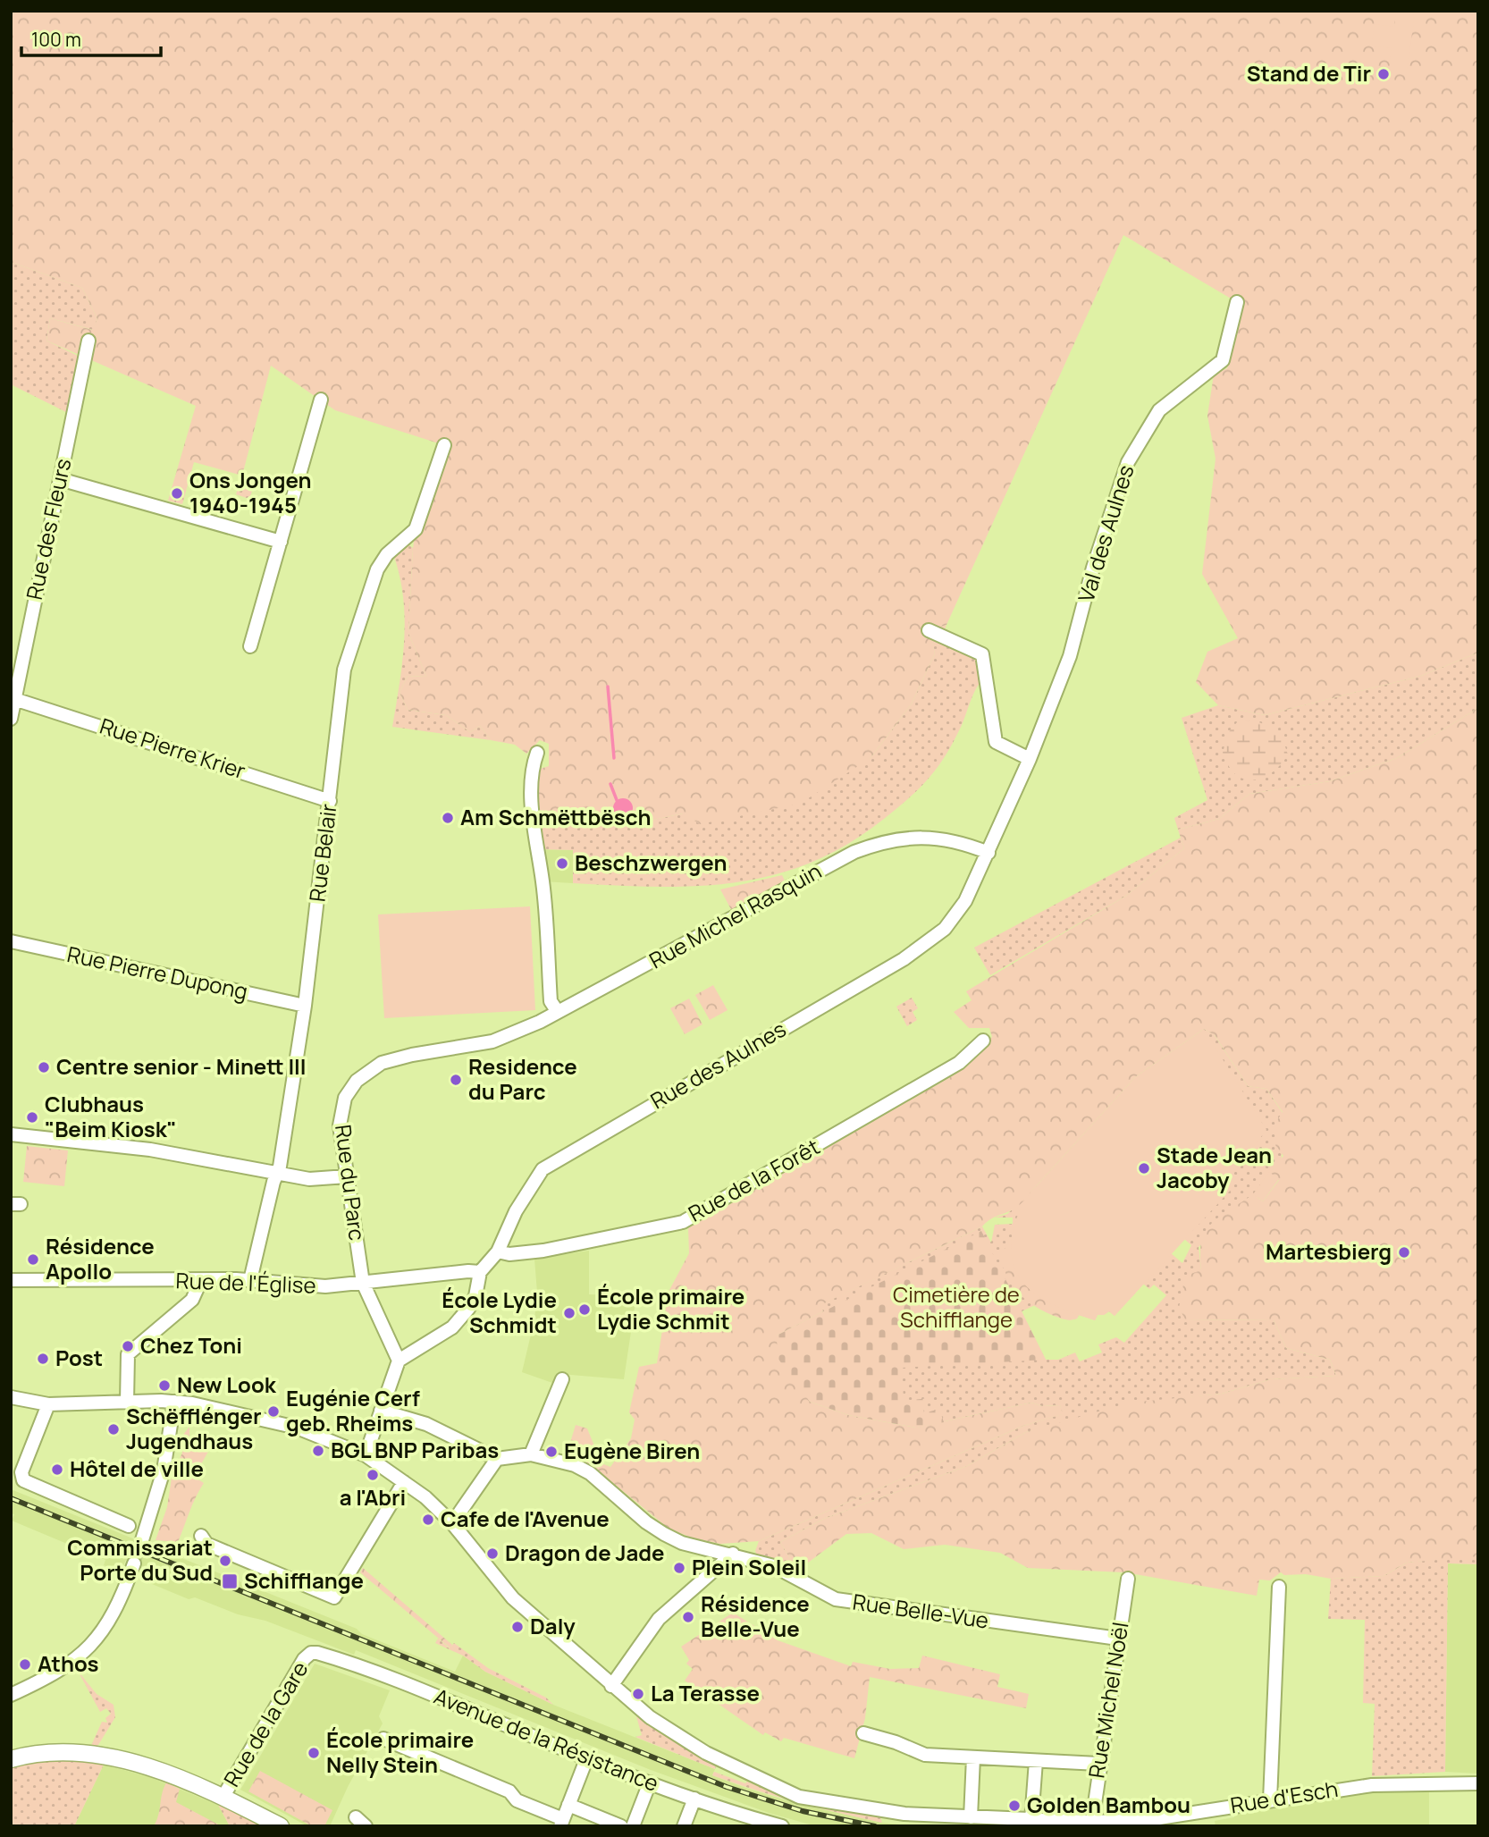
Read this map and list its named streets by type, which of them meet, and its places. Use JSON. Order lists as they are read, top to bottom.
{
  "streets": {
    "street": [
      "Rue des Fleurs",
      "Val des Aulnes",
      "Rue Pierre Krier",
      "Rue Belair",
      "Rue Michel Rasquin",
      "Rue Pierre Dupong",
      "Rue des Aulnes",
      "Rue de la Forêt",
      "Rue du Parc",
      "Rue de l'Église",
      "Rue Belle-Vue",
      "Rue Michel Noël",
      "Rue de la Gare",
      "Avenue de la Résistance",
      "Rue d'Esch"
    ]
  },
  "crossings": [
    ["Rue des Fleurs", "Rue Pierre Krier"],
    ["Val des Aulnes", "Rue Michel Rasquin"],
    ["Val des Aulnes", "Rue des Aulnes"],
    ["Rue Pierre Krier", "Rue Belair"],
    ["Rue Belair", "Rue Pierre Dupong"],
    ["Rue Belair", "Rue de l'Église"],
    ["Rue Michel Rasquin", "Rue du Parc"],
    ["Rue des Aulnes", "Rue de la Forêt"],
    ["Rue des Aulnes", "Rue de l'Église"],
    ["Rue du Parc", "Rue de l'Église"],
    ["Rue Belle-Vue", "Rue Michel Noël"],
    ["Rue Michel Noël", "Rue d'Esch"],
    ["Rue de la Gare", "Avenue de la Résistance"]
  ],
  "parks": ["Cimetière de Schifflange"],
  "places": {
    "other": [
      "Stand de Tir",
      "Ons Jongen 1940-1945",
      "Am Schmëttbësch",
      "Beschzwergen",
      "Centre senior - Minett III",
      "Residence du Parc",
      "Clubhaus \"Beim Kiosk\"",
      "Stade Jean Jacoby",
      "Martesbierg",
      "Résidence Apollo",
      "École primaire Lydie Schmit",
      "École Lydie Schmidt",
      "Chez Toni",
      "Post",
      "New Look",
      "Eugénie Cerf geb. Rheims",
      "Schëfflénger Jugendhaus",
      "BGL BNP Paribas",
      "Eugène Biren",
      "Hôtel de ville",
      "a l'Abri",
      "Cafe de l'Avenue",
      "Dragon de Jade",
      "Commissariat Porte du Sud",
      "Plein Soleil",
      "Résidence Belle-Vue",
      "Daly",
      "Athos",
      "La Terasse",
      "École primaire Nelly Stein",
      "Golden Bambou"
    ],
    "transit": ["Schifflange"]
  },
  "scale_bar": "100 m"
}
